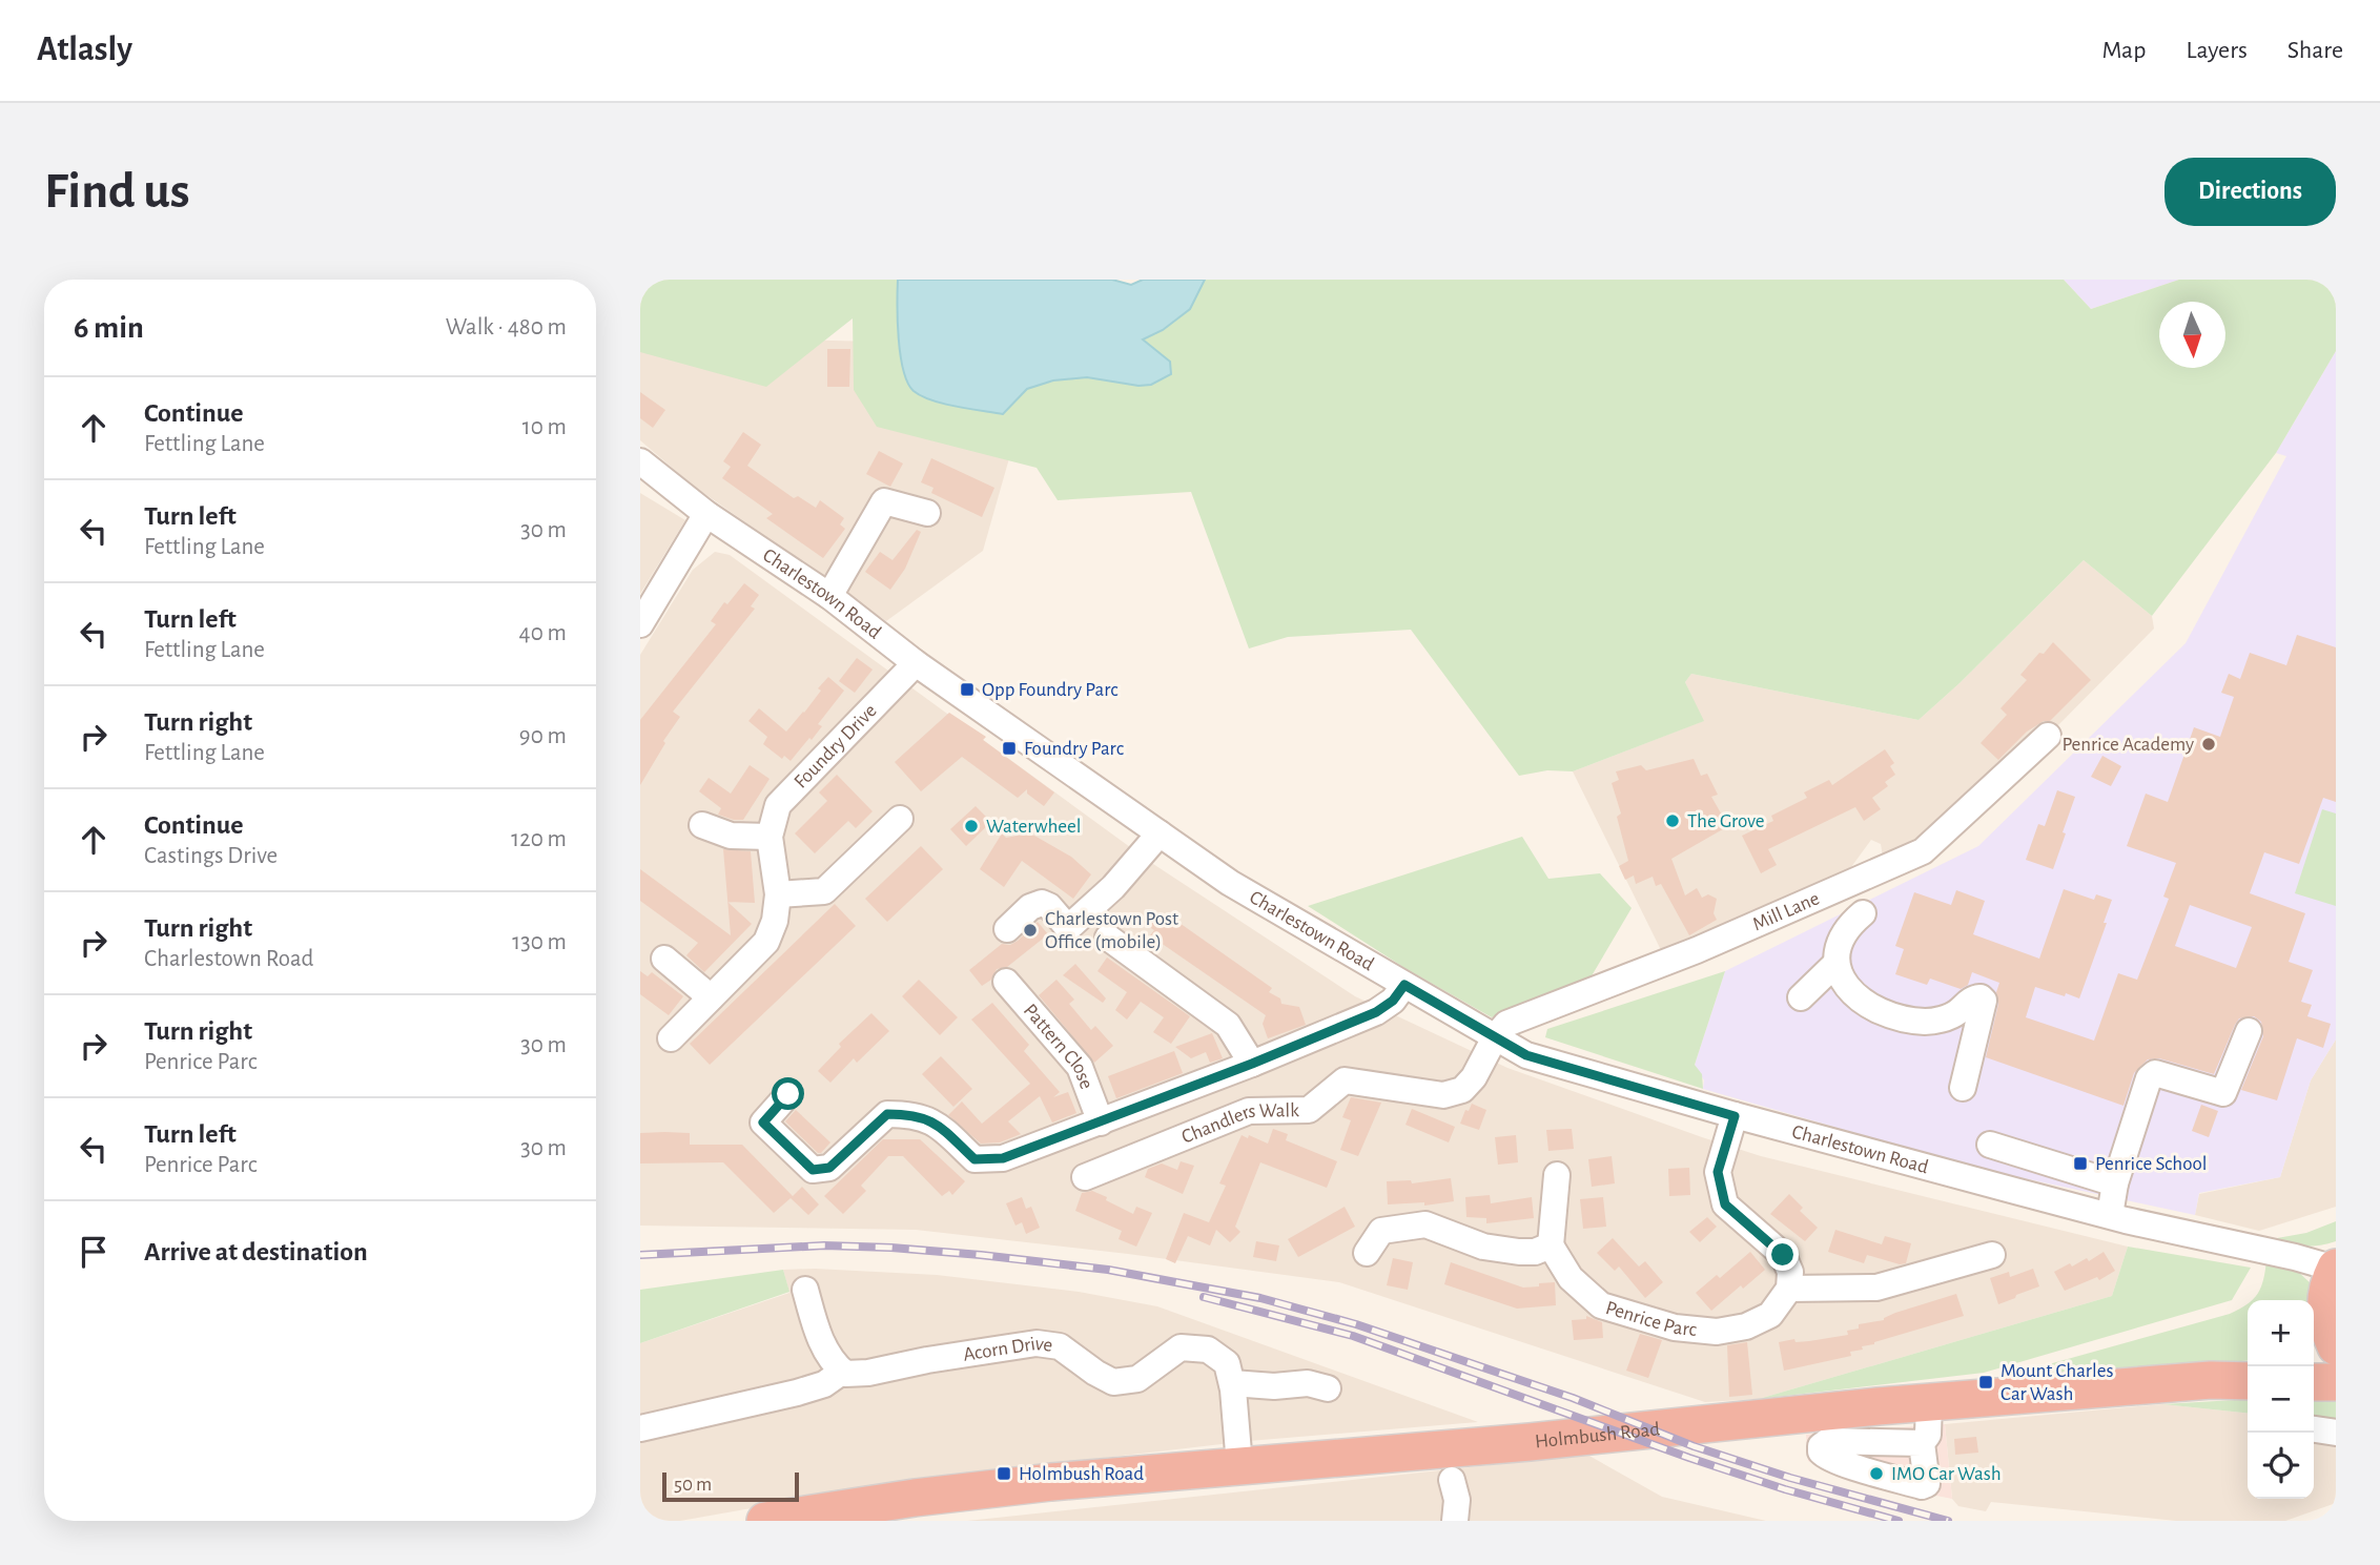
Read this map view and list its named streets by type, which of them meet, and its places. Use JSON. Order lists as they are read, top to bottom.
{
  "streets": {
    "highway": ["Holmbush Road"],
    "street": [
      "Charlestown Road",
      "Foundry Drive",
      "Mill Lane",
      "Pattern Close",
      "Chandlers Walk",
      "Penrice Parc",
      "Acorn Drive"
    ]
  },
  "crossings": [
    ["Charlestown Road", "Foundry Drive"],
    ["Charlestown Road", "Mill Lane"],
    ["Charlestown Road", "Chandlers Walk"],
    ["Mill Lane", "Chandlers Walk"],
    ["Acorn Drive", "Holmbush Road"]
  ],
  "places": {
    "transit": [
      "Opp Foundry Parc",
      "Foundry Parc",
      "Penrice School",
      "Mount Charles Car Wash",
      "Holmbush Road"
    ],
    "other": [
      "Penrice Academy",
      "The Grove",
      "Waterwheel",
      "Charlestown Post Office (mobile)",
      "IMO Car Wash"
    ]
  },
  "scale_bar": "50 m",
  "north": "bottom",
  "page": {
    "header": "Atlasly",
    "nav": ["Map", "Layers", "Share"],
    "buttons": "Directions",
    "title": "Find us",
    "heading": ["6 min", "Walk · 480 m"],
    "list": [
      ["Continue", "Fettling Lane", "10 m"],
      ["Turn left", "Fettling Lane", "30 m"],
      ["Turn left", "Fettling Lane", "40 m"],
      ["Turn right", "Fettling Lane", "90 m"],
      ["Continue", "Castings Drive", "120 m"],
      ["Turn right", "Charlestown Road", "130 m"],
      ["Turn right", "Penrice Parc", "30 m"],
      ["Turn left", "Penrice Parc", "30 m"],
      "Arrive at destination"
    ],
    "map_buttons": ["+", "−"],
    "scale": "50 m"
  }
}
